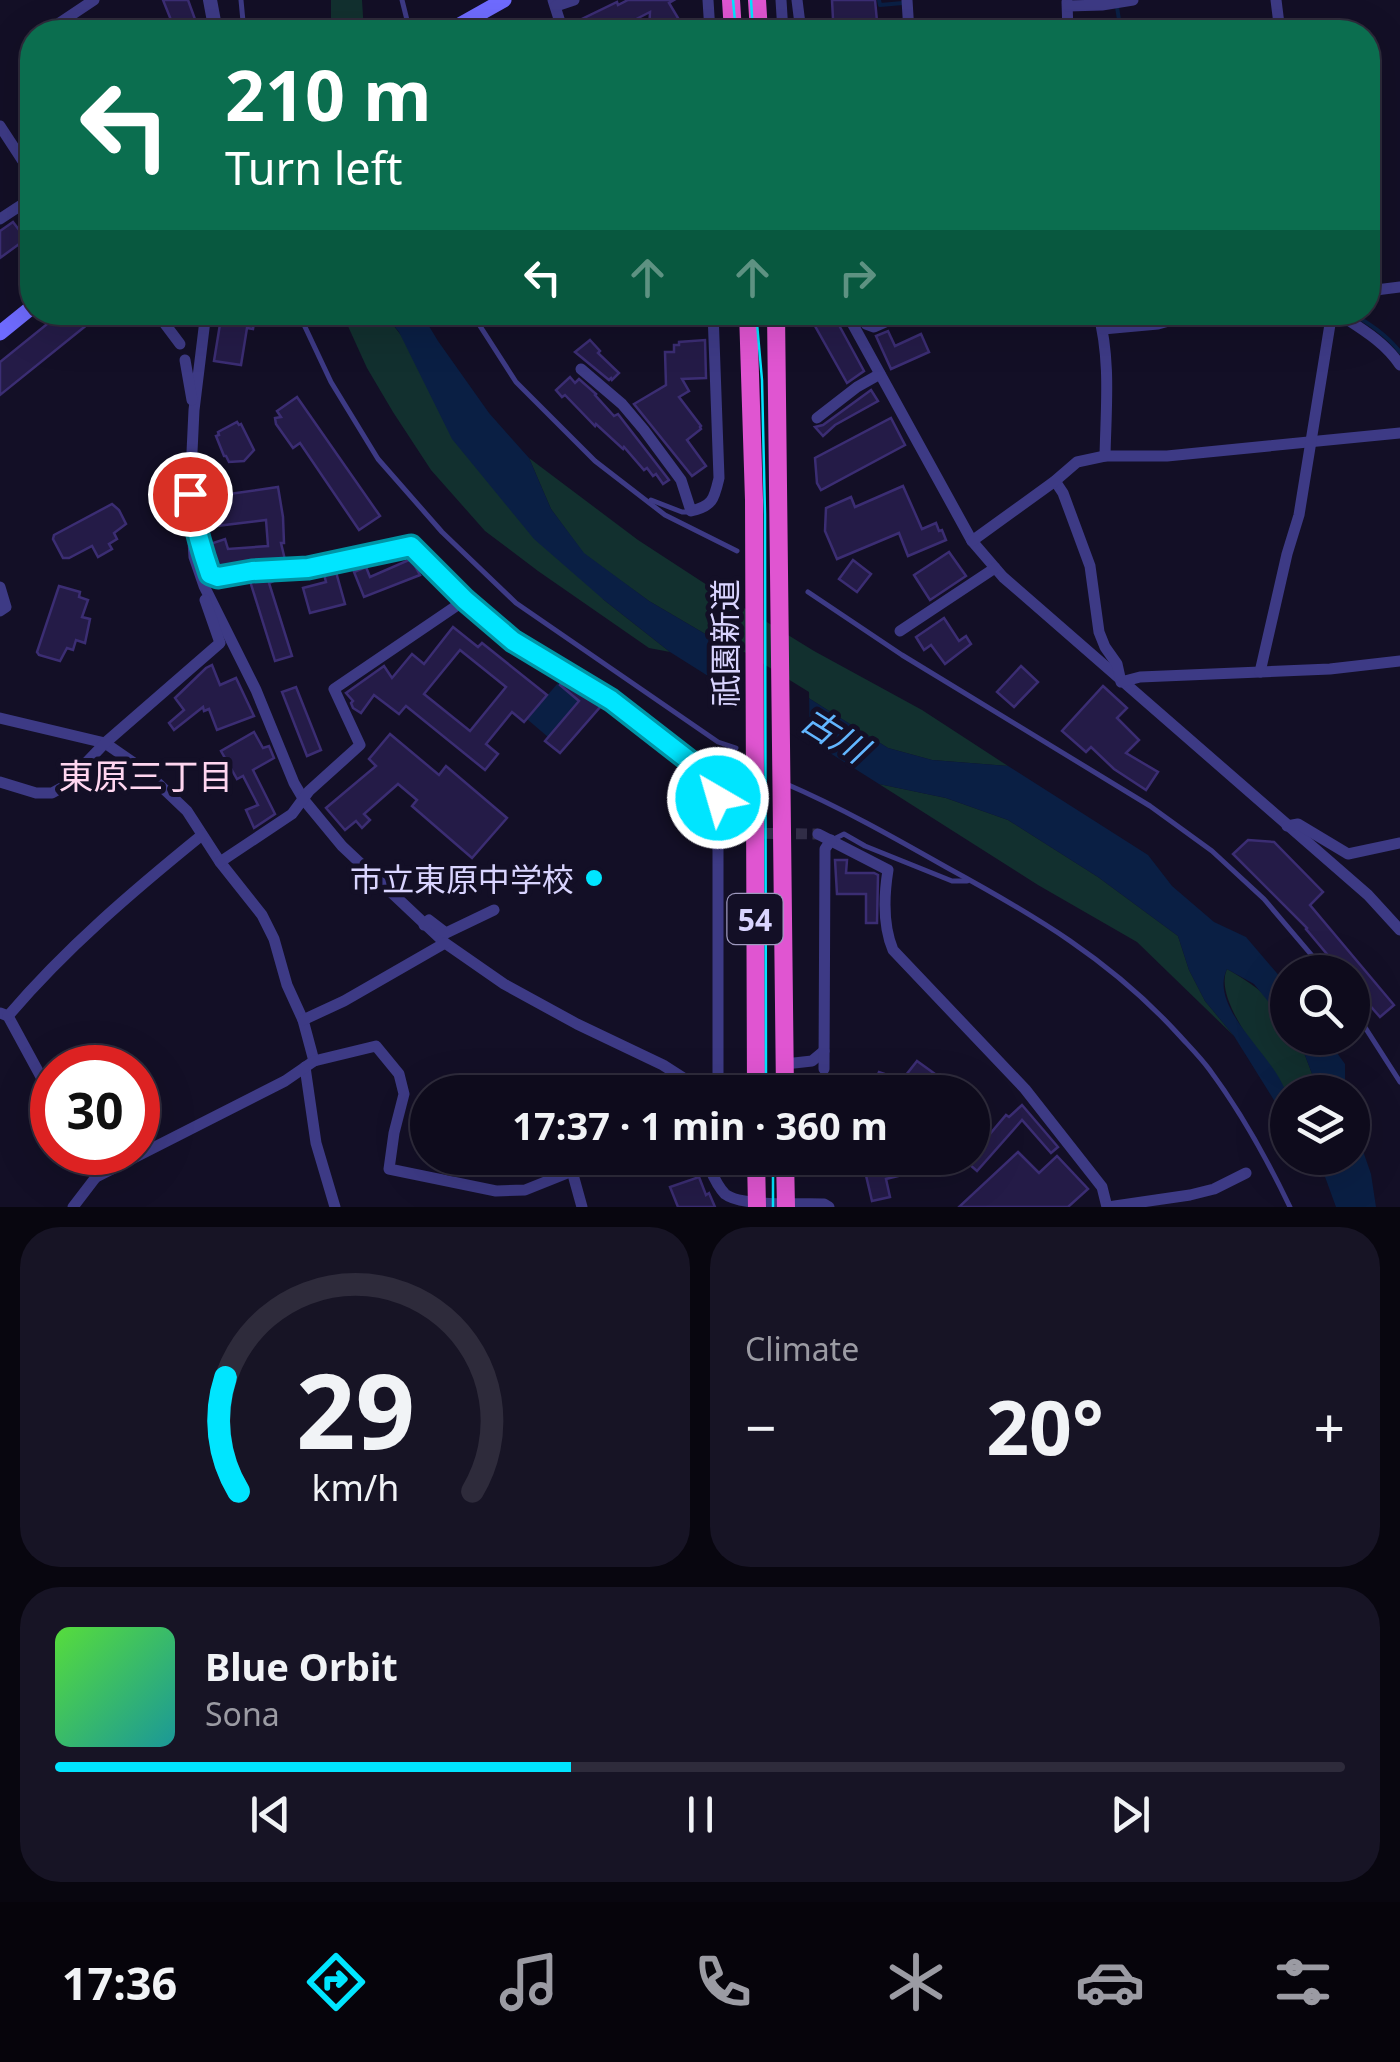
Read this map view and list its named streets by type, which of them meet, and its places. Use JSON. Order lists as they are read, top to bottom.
{
  "streets": {
    "highway": ["祇園新道", "54"]
  },
  "districts": ["東原三丁目"],
  "water": ["古川"],
  "places": ["市立東原中学校"],
  "page": {
    "turn": ["210 m", "Turn left"],
    "limit": "30",
    "trip": "17:37 · 1 min · 360 m",
    "tile": "Climate",
    "heat": ["−", "20°", "+"],
    "song": ["Blue Orbit", "Sona"],
    "tabs": "17:36",
    "gauge": ["29", "km/h"]
  }
}
